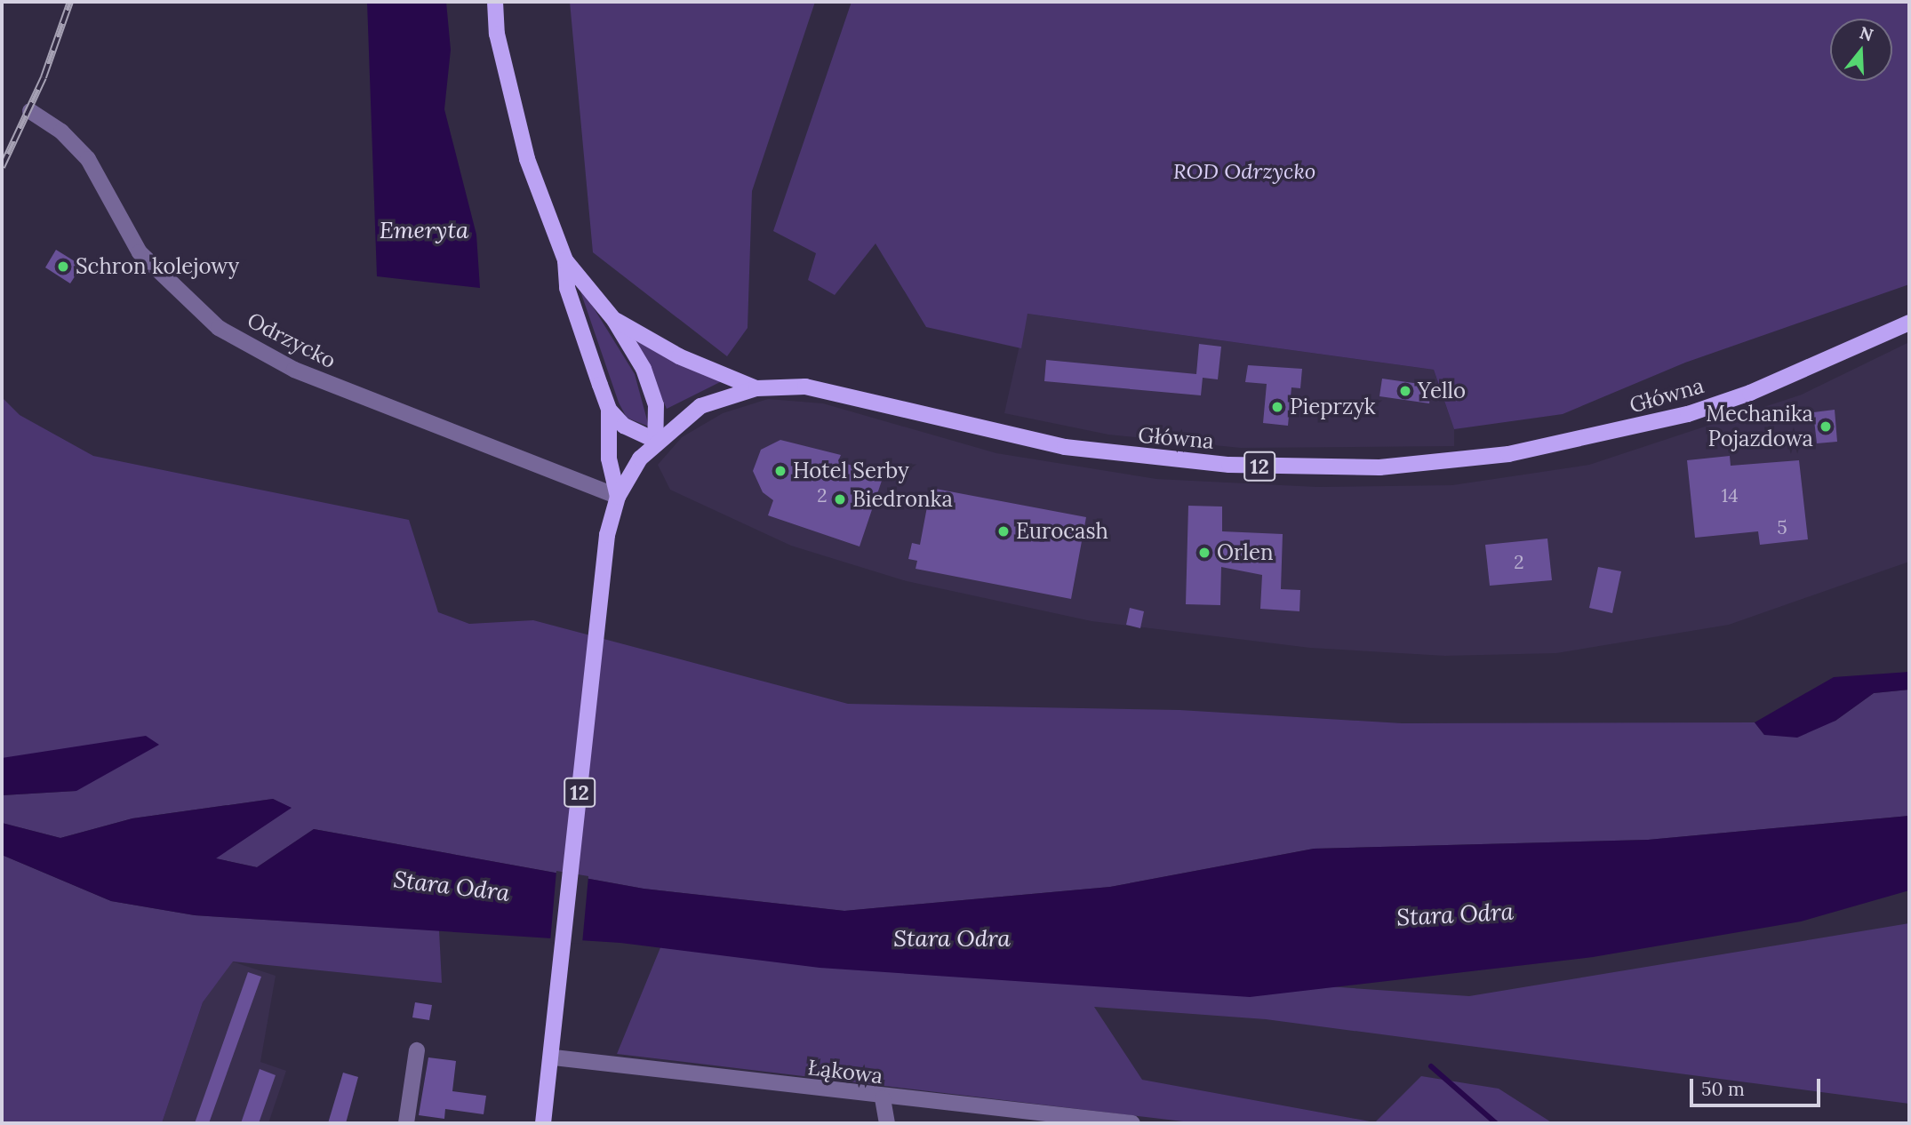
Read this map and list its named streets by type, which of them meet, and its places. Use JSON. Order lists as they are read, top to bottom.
{
  "streets": {
    "main road": ["Główna", "12"],
    "street": ["Odrzycko", "Łąkowa"]
  },
  "crossings": [
    ["Odrzycko", "Główna"],
    ["Odrzycko", "12"],
    ["Główna", "12"],
    ["12", "Łąkowa"]
  ],
  "water": ["Emeryta", "Stara Odra"],
  "parks": ["ROD Odrzycko"],
  "places": [
    "Schron kolejowy",
    "Yello",
    "Pieprzyk",
    "Mechanika Pojazdowa",
    "Hotel Serby",
    "Biedronka",
    "Eurocash",
    "Orlen"
  ],
  "house_numbers": [
    "2",
    "14",
    "5",
    "2"
  ],
  "scale_bar": "50 m",
  "north": "top"
}
